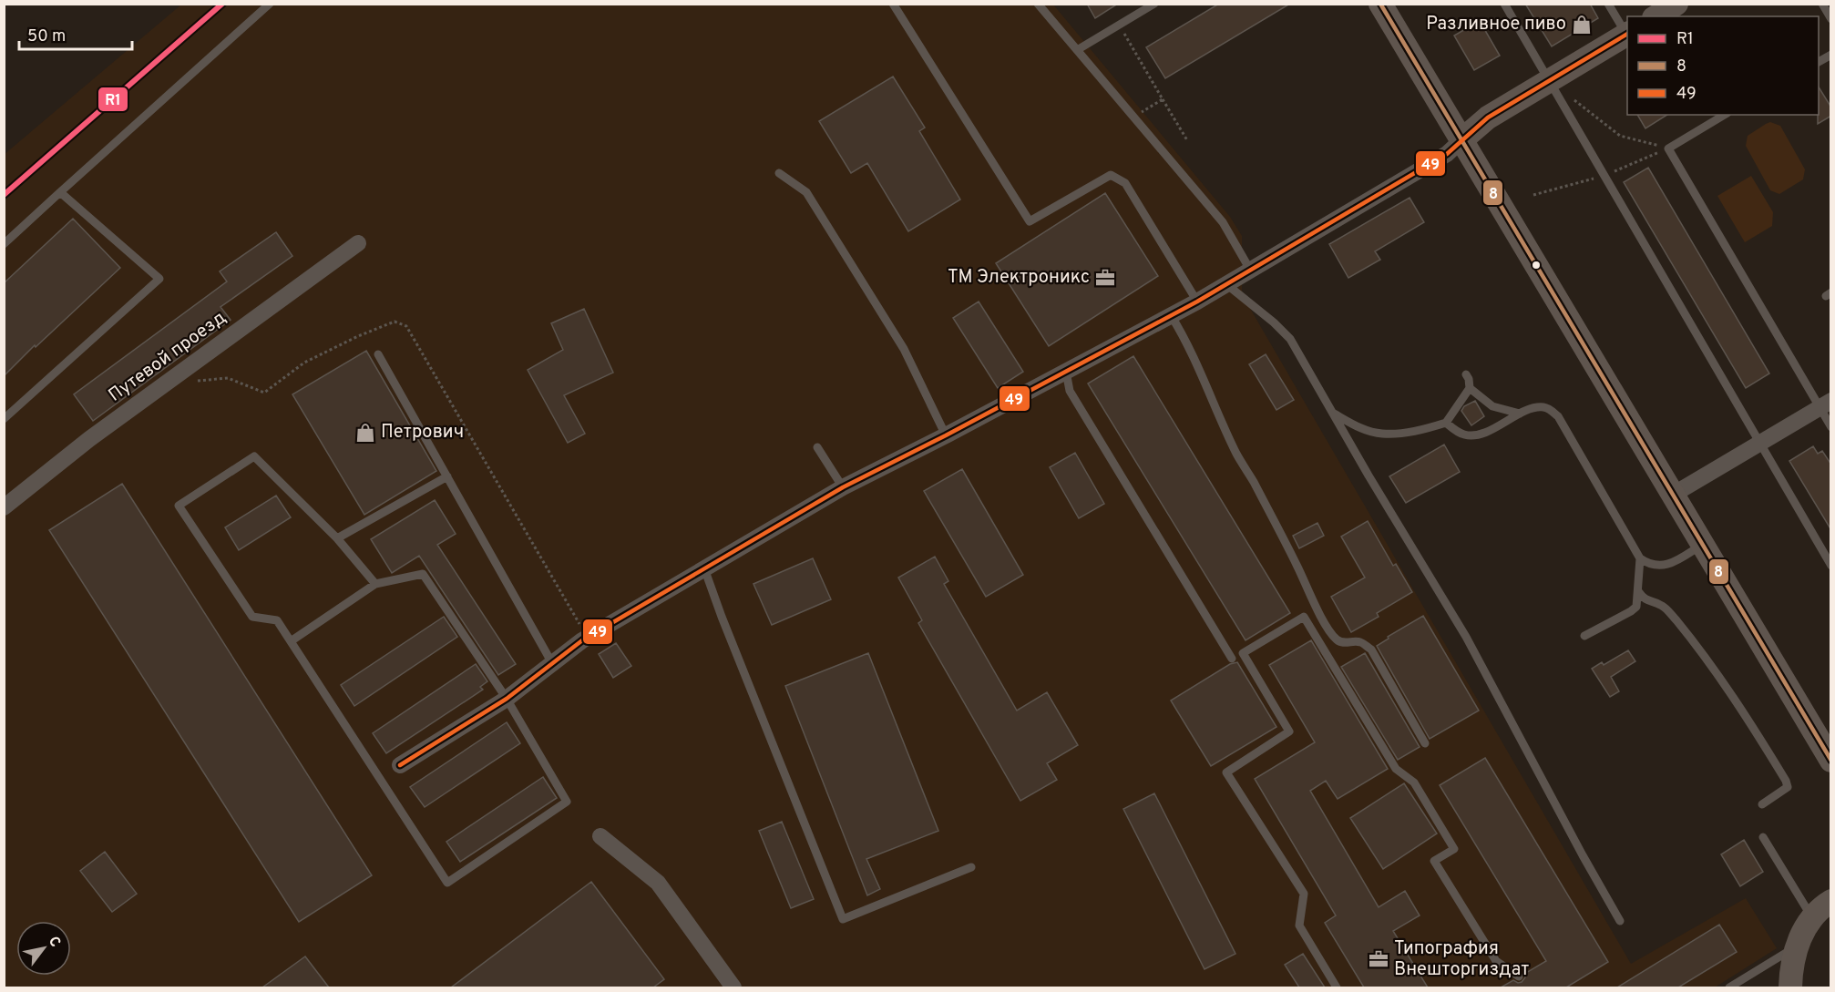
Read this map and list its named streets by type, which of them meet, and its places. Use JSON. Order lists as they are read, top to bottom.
{
  "streets": {
    "street": ["Путевой проезд"]
  },
  "places": {
    "shop": ["Разливное пиво", "Петрович"],
    "office": ["ТМ Электроникс", "Типография Внешторгиздат"]
  },
  "lines": ["transit line R1", "transit line 8", "transit line 49"],
  "legend": ["R1", "8", "49"],
  "scale_bar": "50 m",
  "north": "top right"
}
